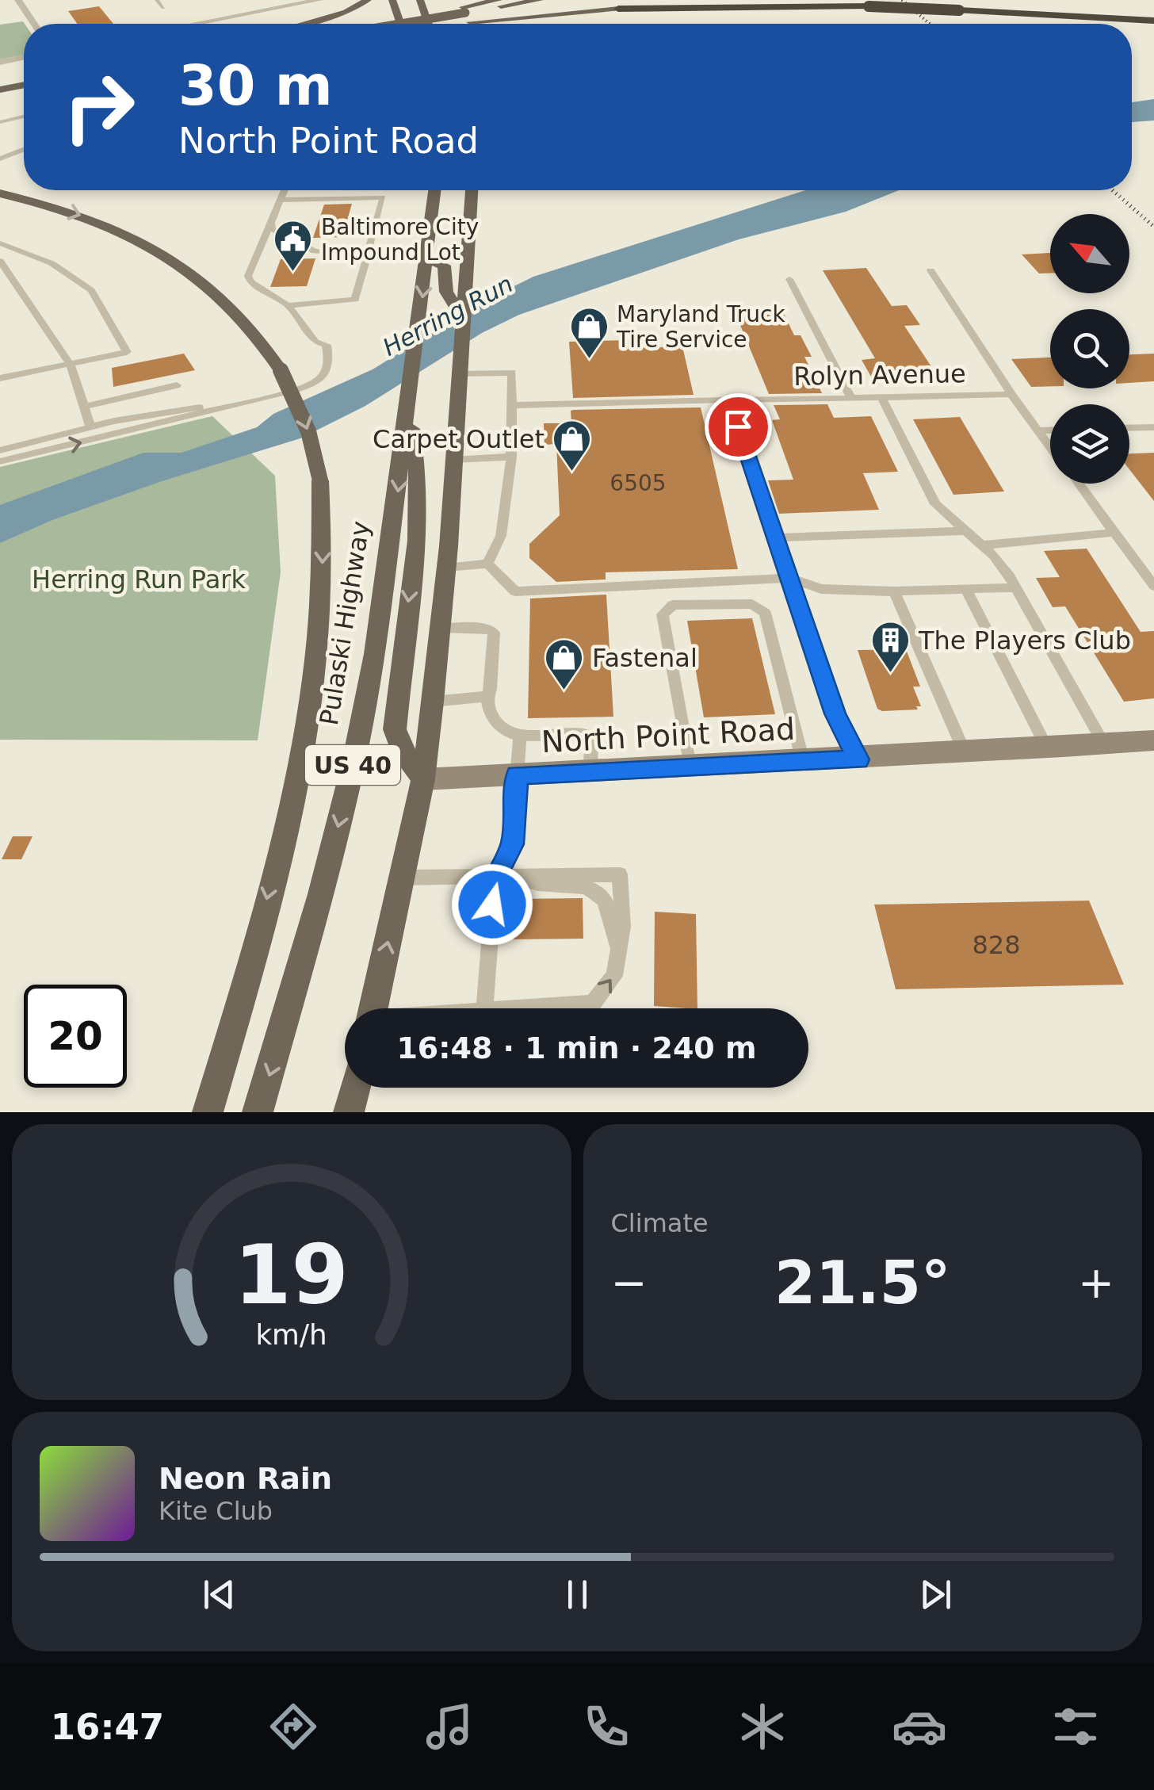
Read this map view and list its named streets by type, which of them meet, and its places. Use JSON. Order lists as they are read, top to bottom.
{
  "streets": {
    "main road": ["Pulaski Highway", "US 40"],
    "street": ["North Point Road"],
    "lane": ["Rolyn Avenue"]
  },
  "crossings": [
    ["North Point Road", "US 40"]
  ],
  "water": ["Herring Run"],
  "parks": ["Herring Run Park"],
  "places": {
    "public building": ["Baltimore City Impound Lot"],
    "shop": ["Maryland Truck Tire Service", "Carpet Outlet", "Fastenal"],
    "building": ["The Players Club"]
  },
  "house_numbers": ["6505", "828"],
  "north": "top left",
  "page": {
    "turn": ["30 m", "North Point Road"],
    "limit": "20",
    "trip": "16:48 · 1 min · 240 m",
    "tile": "Climate",
    "heat": ["−", "21.5°", "+"],
    "song": ["Neon Rain", "Kite Club"],
    "tabs": "16:47",
    "gauge": ["19", "km/h"]
  }
}
